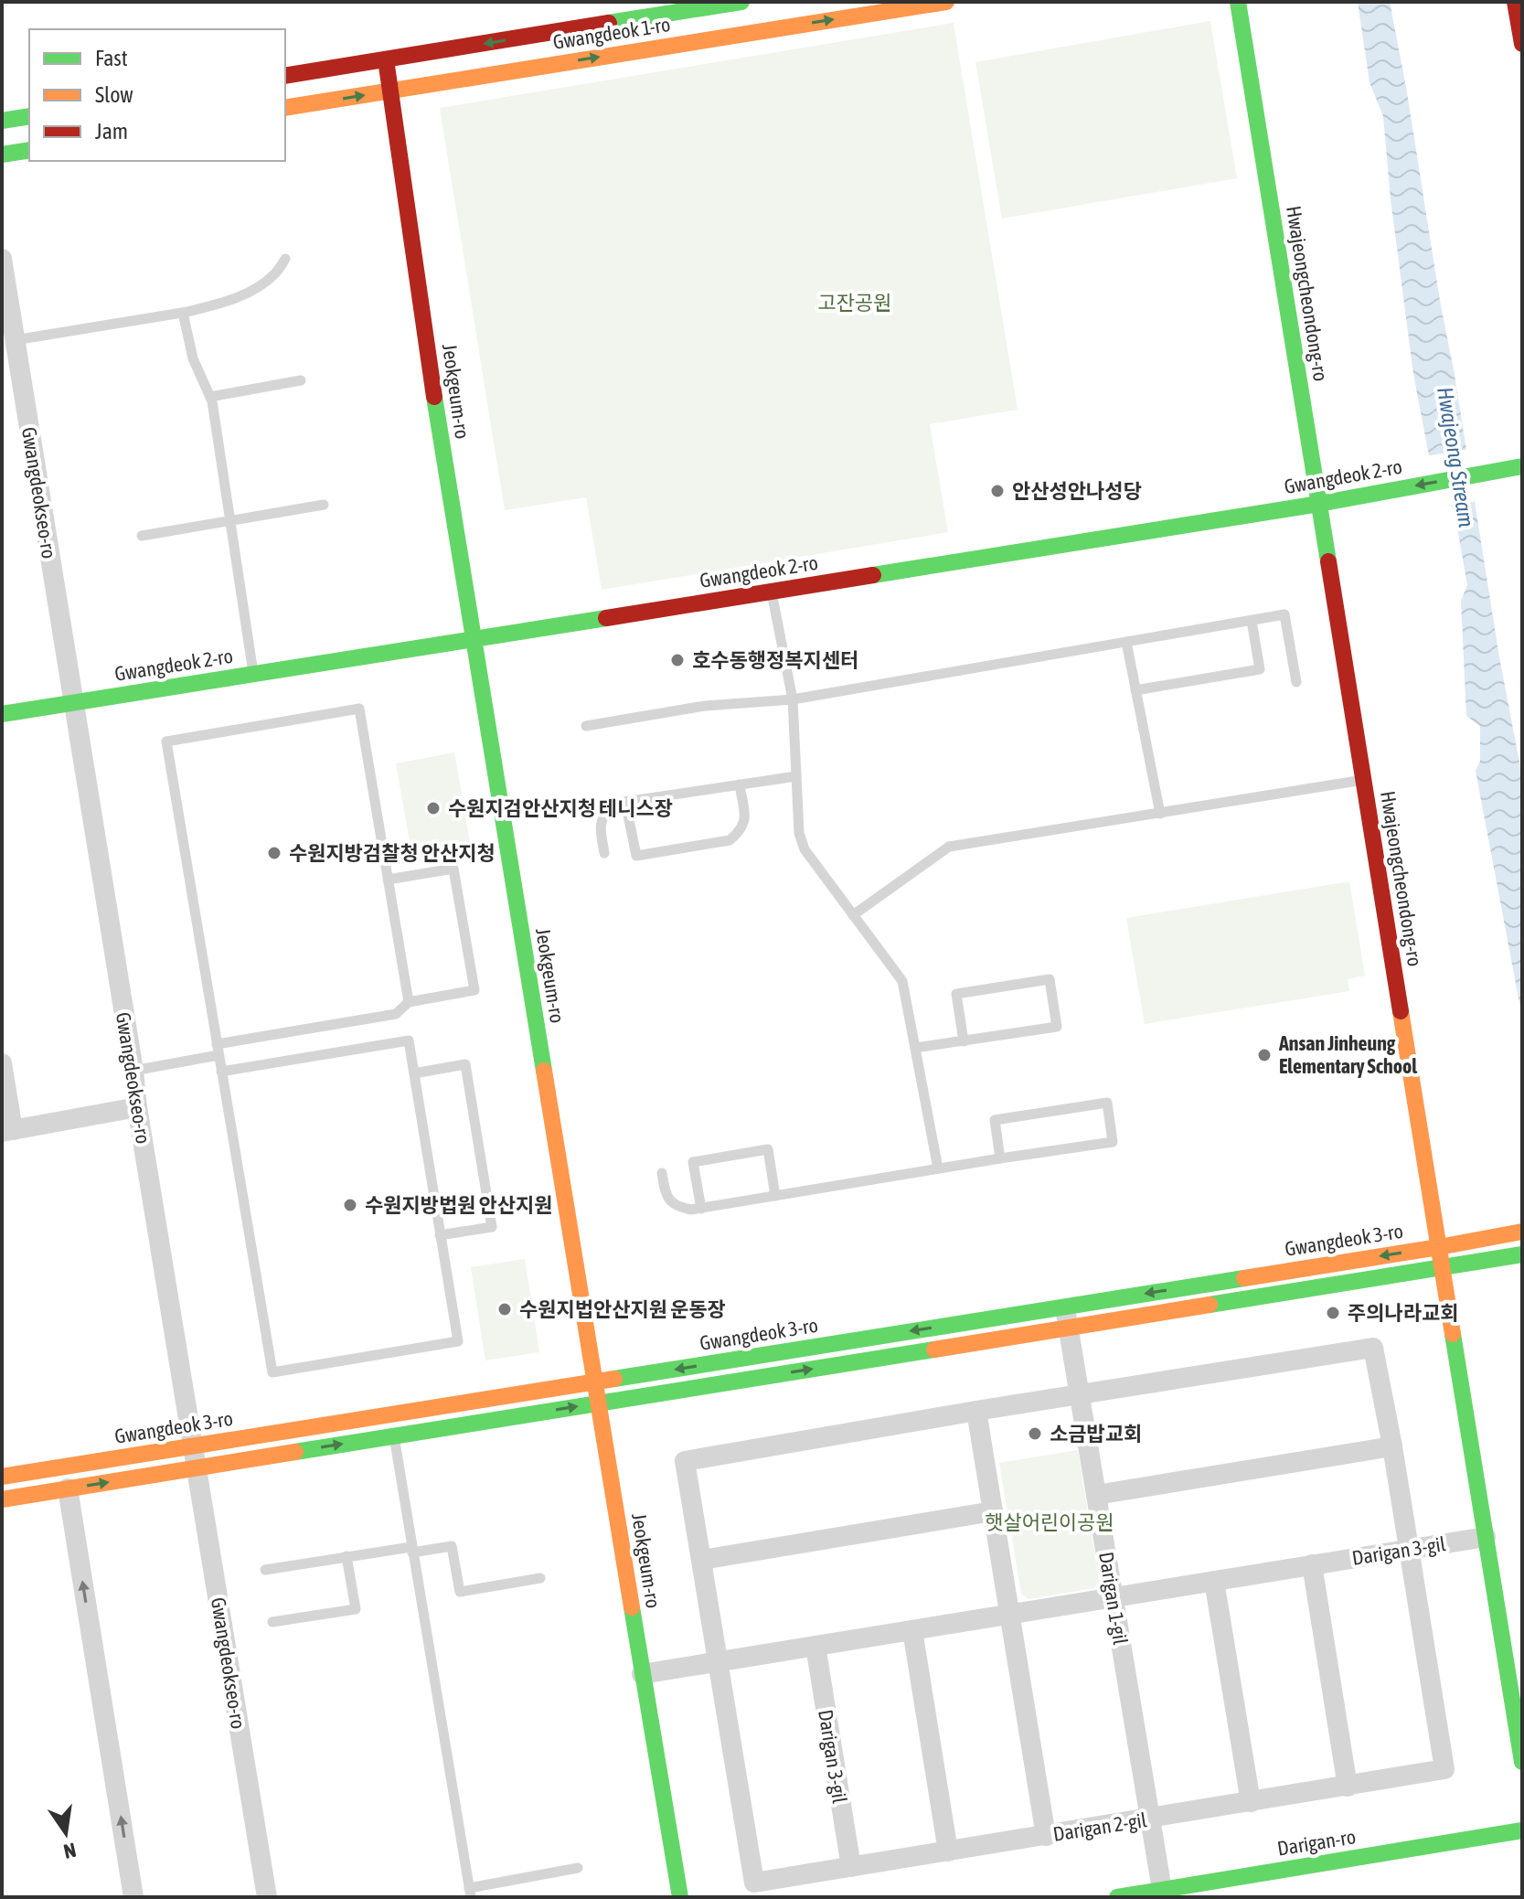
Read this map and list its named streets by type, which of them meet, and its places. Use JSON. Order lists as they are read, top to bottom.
{
  "streets": {
    "street": [
      "Gwangdeok 1-ro",
      "Hwajeongcheondong-ro",
      "Jeokgeum-ro",
      "Gwangdeok 2-ro",
      "Gwangdeokseo-ro",
      "Gwangdeok 3-ro",
      "Darigan 3-gil",
      "Darigan 1-gil",
      "Darigan 2-gil",
      "Darigan-ro"
    ]
  },
  "crossings": [
    ["Gwangdeok 1-ro", "Jeokgeum-ro"],
    ["Hwajeongcheondong-ro", "Gwangdeok 2-ro"],
    ["Hwajeongcheondong-ro", "Gwangdeok 3-ro"],
    ["Hwajeongcheondong-ro", "Darigan 3-gil"],
    ["Jeokgeum-ro", "Gwangdeok 2-ro"],
    ["Jeokgeum-ro", "Gwangdeok 3-ro"],
    ["Jeokgeum-ro", "Darigan 3-gil"],
    ["Gwangdeok 2-ro", "Gwangdeokseo-ro"],
    ["Gwangdeokseo-ro", "Gwangdeok 3-ro"],
    ["Gwangdeok 3-ro", "Darigan 1-gil"],
    ["Darigan 3-gil", "Darigan 1-gil"],
    ["Darigan 3-gil", "Darigan 2-gil"],
    ["Darigan 1-gil", "Darigan 2-gil"],
    ["Darigan 1-gil", "Darigan-ro"]
  ],
  "water": ["Hwajeong Stream"],
  "parks": ["고잔공원", "햇살어린이공원"],
  "places": [
    "안산성안나성당",
    "호수동행정복지센터",
    "수원지검안산지청 테니스장",
    "수원지방검찰청 안산지청",
    "Ansan Jinheung Elementary School",
    "수원지방법원 안산지원",
    "수원지법안산지원 운동장",
    "주의나라교회",
    "소금밥교회"
  ],
  "legend": ["Fast", "Slow", "Jam"],
  "north": "bottom"
}
